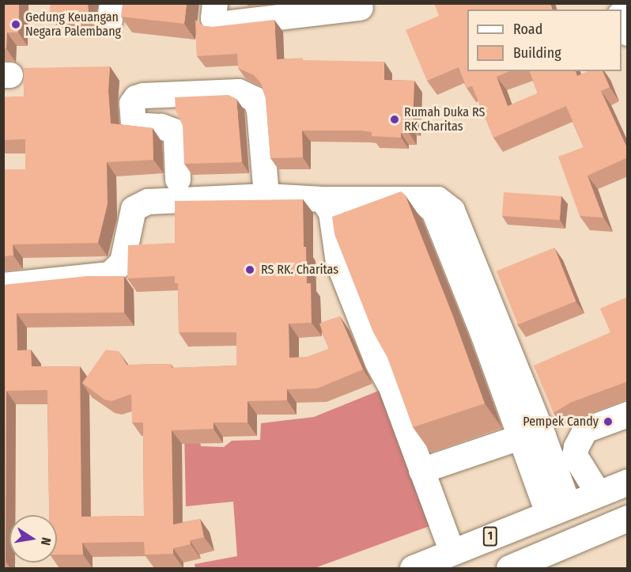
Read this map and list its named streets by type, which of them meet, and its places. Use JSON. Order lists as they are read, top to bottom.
{
  "streets": {
    "highway": ["1"]
  },
  "places": [
    "Gedung Keuangan Negara Palembang",
    "Rumah Duka RS RK Charitas",
    "RS RK. Charitas",
    "Pempek Candy"
  ],
  "legend": ["Road", "Building"],
  "north": "right"
}
